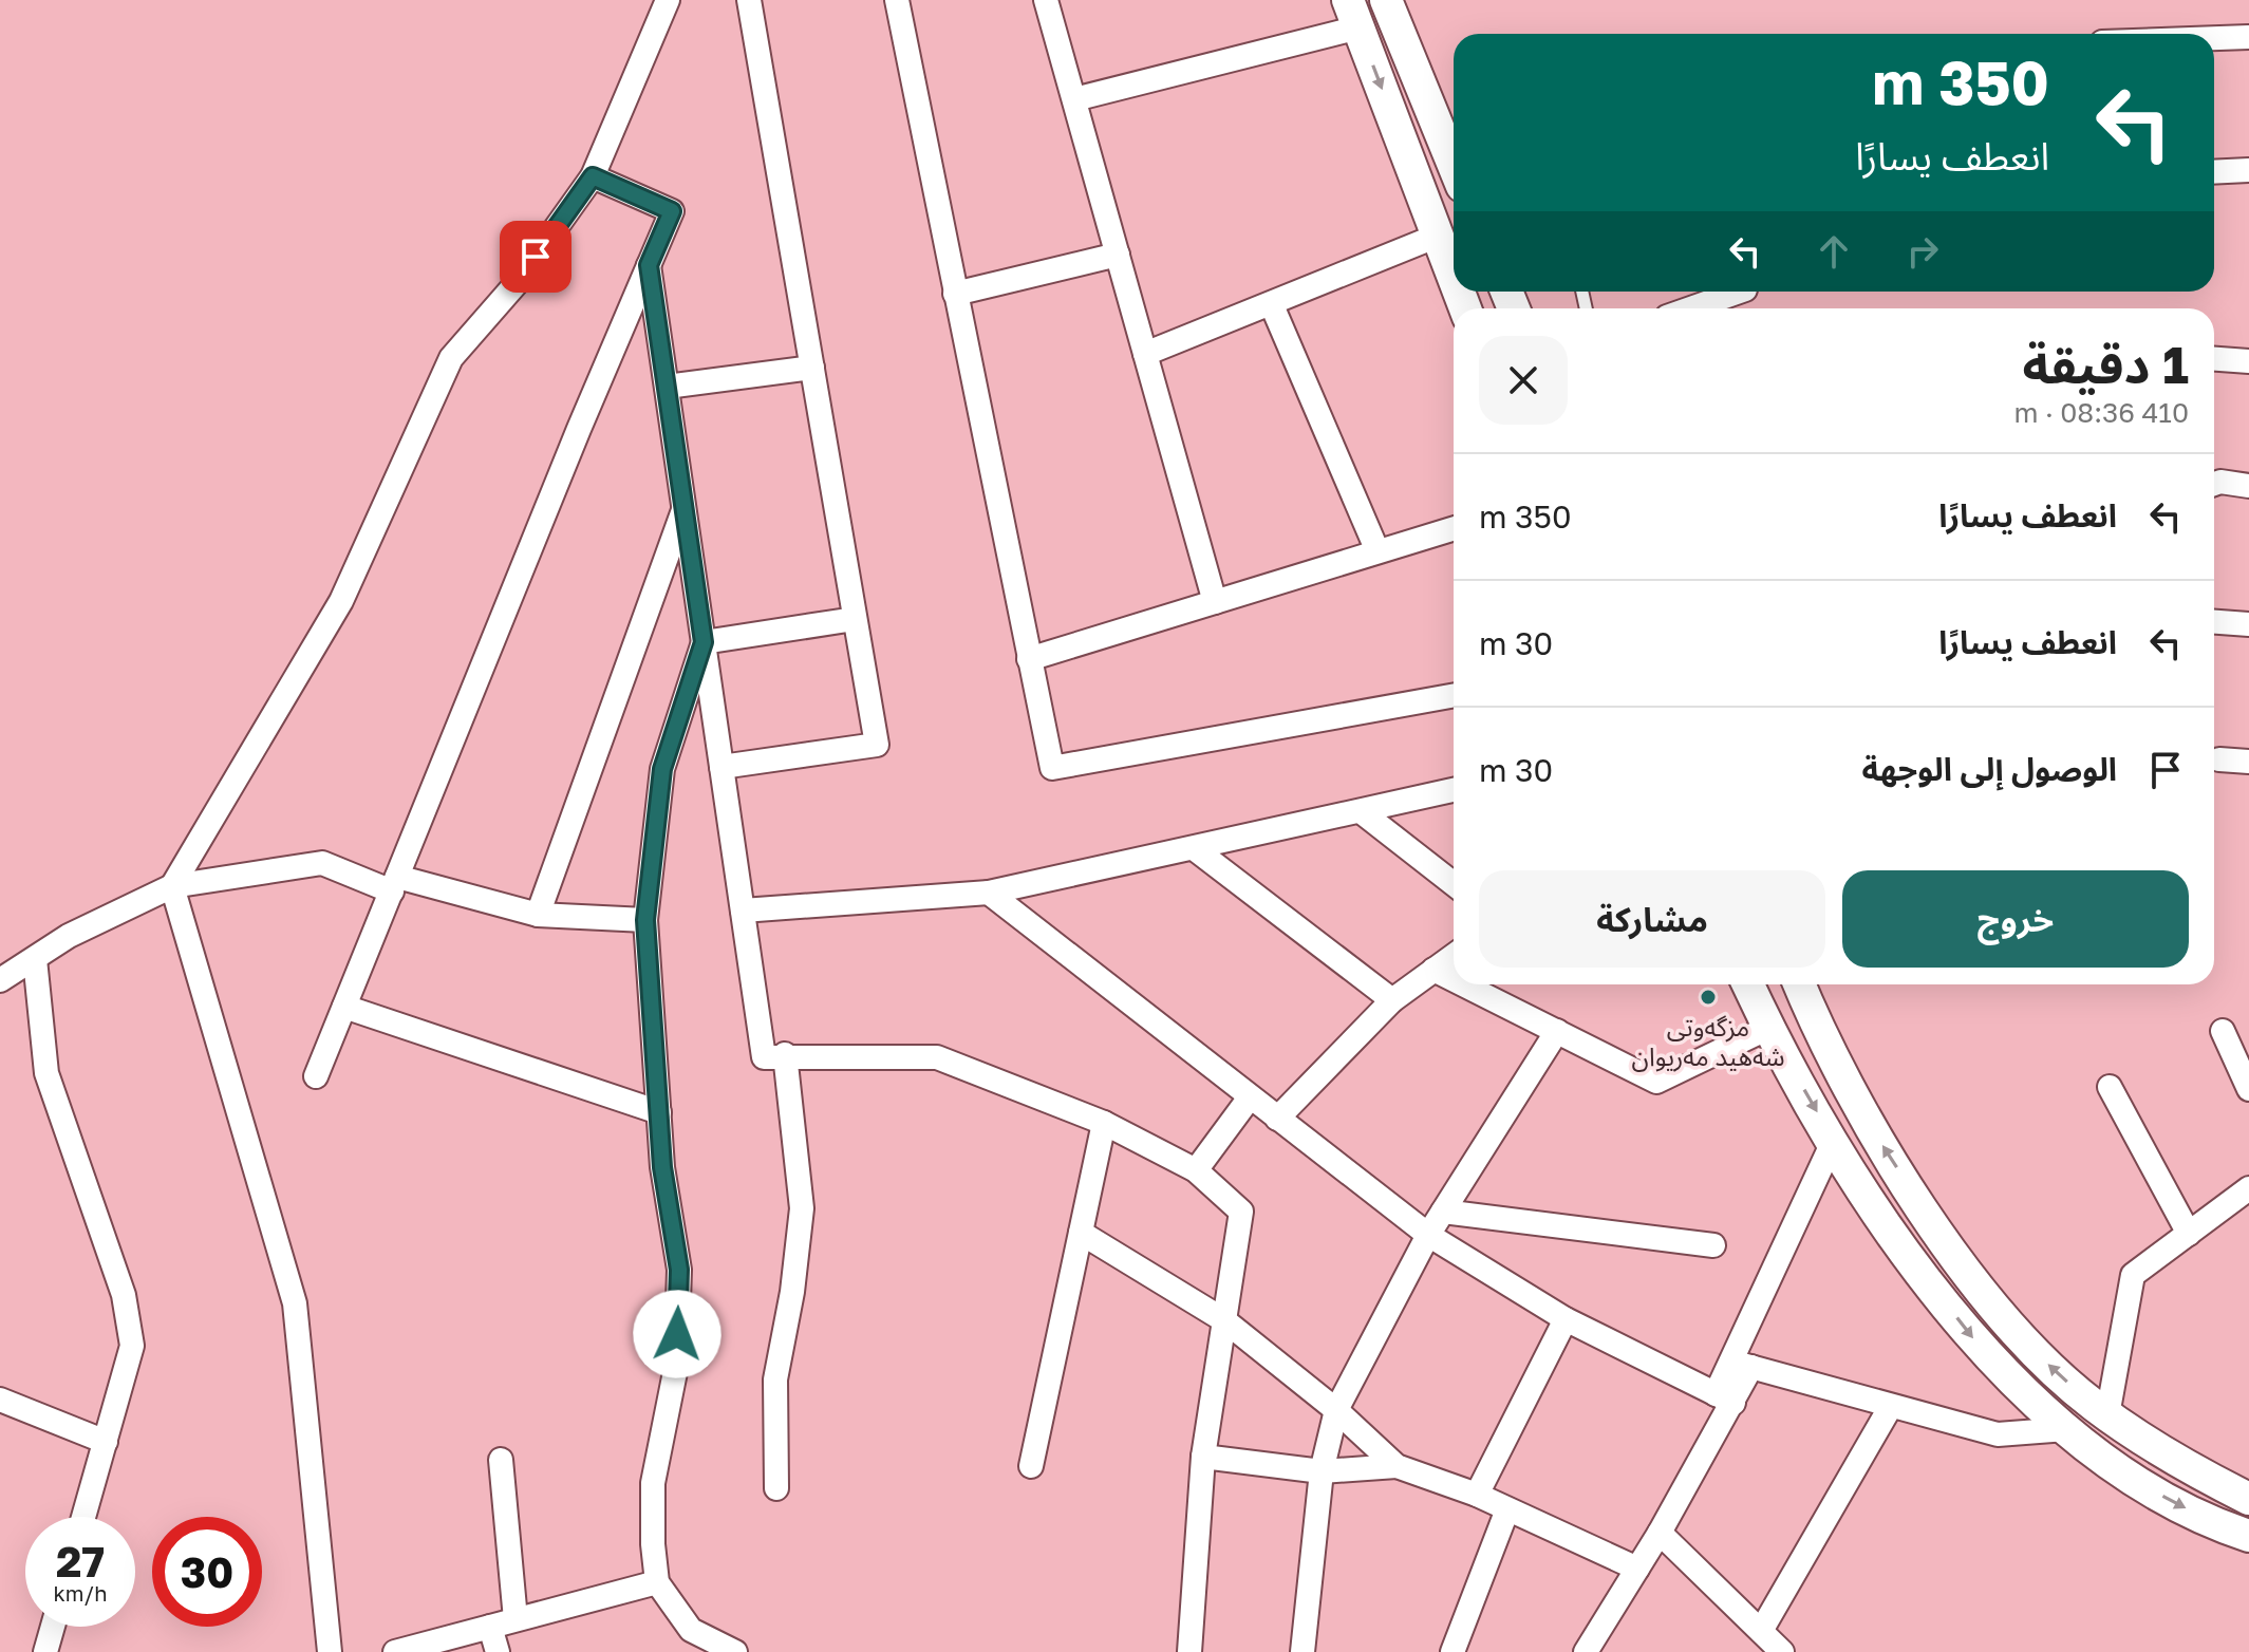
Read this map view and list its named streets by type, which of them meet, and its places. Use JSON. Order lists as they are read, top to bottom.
{
  "places": ["مزگەوتی شەھید مەریوان"],
  "page": {
    "turn": ["350 m", "انعطف يسارًا"],
    "heading": ["1 دقيقة", "410 m · 08:36"],
    "list": [
      {
        "name": "انعطف يسارًا",
        "value": "350 m"
      },
      {
        "name": "انعطف يسارًا",
        "value": "30 m"
      },
      {
        "name": "الوصول إلى الوجهة",
        "value": "30 m"
      }
    ],
    "buttons": ["خروج", "مشاركة"],
    "speed": "27 km/h",
    "limit": "30"
  }
}
